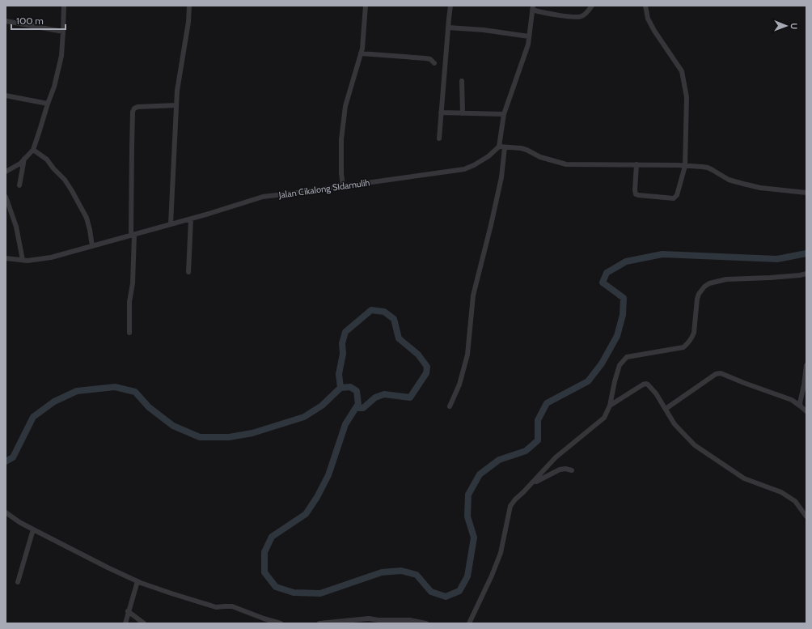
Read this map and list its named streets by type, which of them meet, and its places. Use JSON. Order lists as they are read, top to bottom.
{
  "streets": {
    "street": ["Jalan Cikalong SIdamulih"]
  },
  "scale_bar": "100 m",
  "north": "right"
}
